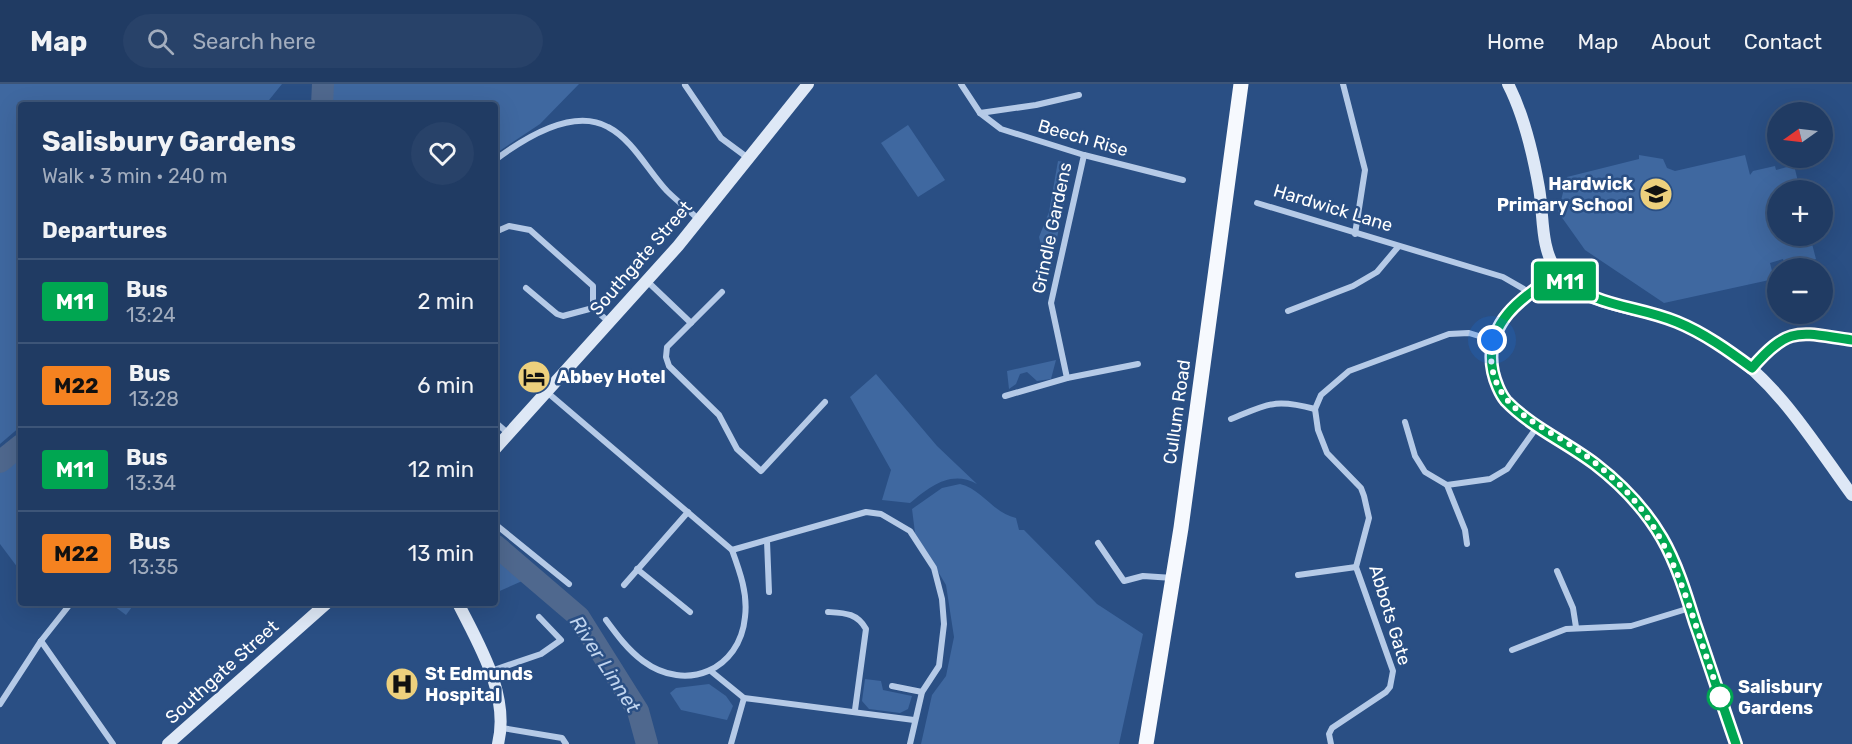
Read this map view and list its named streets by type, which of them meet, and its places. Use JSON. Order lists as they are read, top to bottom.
{
  "streets": {
    "main road": ["Cullum Road"],
    "street": [
      "Beech Rise",
      "Hardwick Lane",
      "Grindle Gardens",
      "Southgate Street",
      "Abbots Gate"
    ]
  },
  "crossings": [
    ["Beech Rise", "Grindle Gardens"]
  ],
  "water": ["River Linnet"],
  "places": {
    "school or university": ["Hardwick Primary School"],
    "hotel": ["Abbey Hotel"],
    "hospital": ["St Edmunds Hospital"],
    "other": ["Salisbury Gardens"]
  },
  "lines": ["bus line M11"],
  "north": "left",
  "page": {
    "header": "Map",
    "search": "Search here",
    "nav": [
      "Home",
      "Map",
      "About",
      "Contact"
    ],
    "on_map": "M11",
    "map_buttons": ["+", "−"],
    "heading": [
      ["Salisbury Gardens", "Walk · 3 min · 240 m"],
      "Departures"
    ],
    "list": [
      {
        "mark": "M11",
        "name": "Bus",
        "note": "13:24",
        "value": "2 min"
      },
      {
        "mark": "M22",
        "name": "Bus",
        "note": "13:28",
        "value": "6 min"
      },
      {
        "mark": "M11",
        "name": "Bus",
        "note": "13:34",
        "value": "12 min"
      },
      {
        "mark": "M22",
        "name": "Bus",
        "note": "13:35",
        "value": "13 min"
      }
    ]
  }
}
